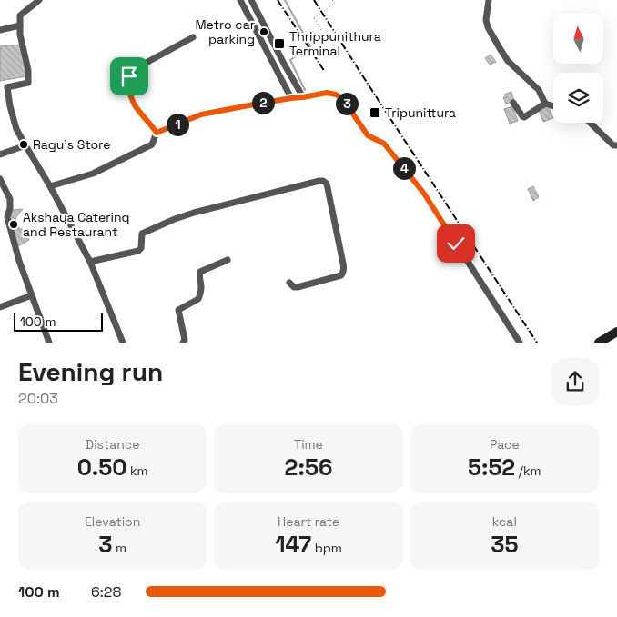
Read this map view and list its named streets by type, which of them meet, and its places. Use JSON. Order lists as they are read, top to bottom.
{
  "places": {
    "other": ["Metro car parking", "Ragu's Store", "Akshaya Catering and Restaurant"],
    "transit": ["Thrippunithura Terminal", "Tripunittura"]
  },
  "scale_bar": "100 m",
  "north": "top",
  "page": {
    "pins": [
      "2",
      "3",
      "1",
      "4"
    ],
    "scale": "100 m",
    "heading": ["Evening run", "20:03"],
    "stats": [
      ["Distance", "0.50 km"],
      ["Time", "2:56"],
      ["Pace", "5:52 /km"],
      ["Elevation", "3 m"],
      ["Heart rate", "147 bpm"],
      ["kcal", "35"]
    ],
    "list": [
      {
        "name": "100 m",
        "note": "6:28"
      }
    ]
  }
}
